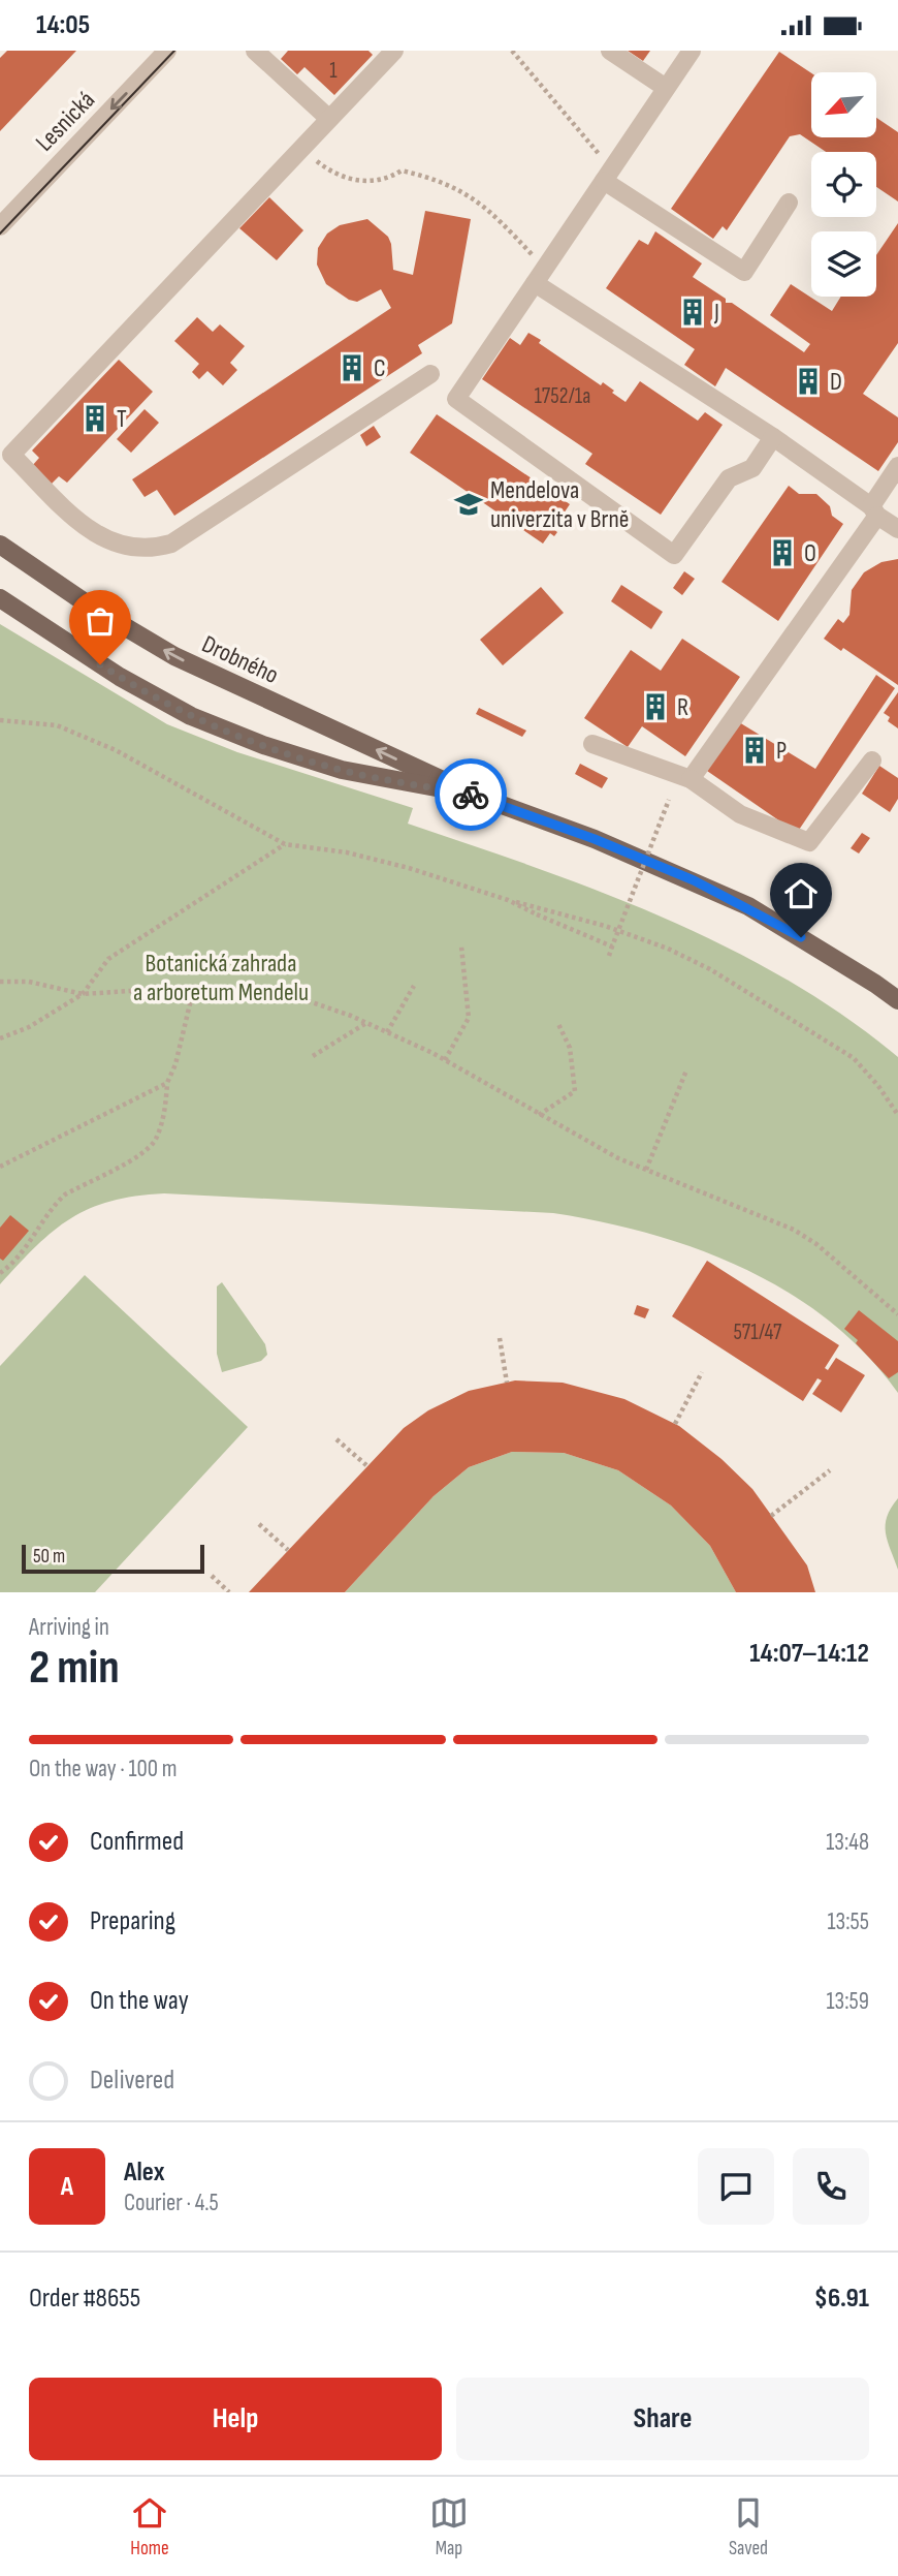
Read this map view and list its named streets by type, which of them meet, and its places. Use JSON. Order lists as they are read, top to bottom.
{
  "streets": {
    "main road": ["Drobného"],
    "street": ["Lesnická"]
  },
  "parks": ["Botanická zahrada a arboretum Mendelu"],
  "places": {
    "building": [
      "J",
      "C",
      "D",
      "T",
      "O",
      "R",
      "P"
    ],
    "school or university": ["Mendelova univerzita v Brně"]
  },
  "house_numbers": ["1", "1752/1a", "571/47"],
  "scale_bar": "50 m",
  "north": "bottom left",
  "page": {
    "status": "14:05",
    "scale": "50 m",
    "heading": ["2 min", "Arriving in", "14:07–14:12"],
    "panel": [
      "Alex",
      "Courier · 4.5",
      "Order #8655",
      "$6.91"
    ],
    "bar": "On the way · 100 m",
    "list": [
      ["Confirmed", "13:48"],
      ["Preparing", "13:55"],
      ["On the way", "13:59"],
      "Delivered"
    ],
    "round": "A",
    "buttons": ["Help", "Share"],
    "tabs": ["Home", "Map", "Saved"]
  }
}
